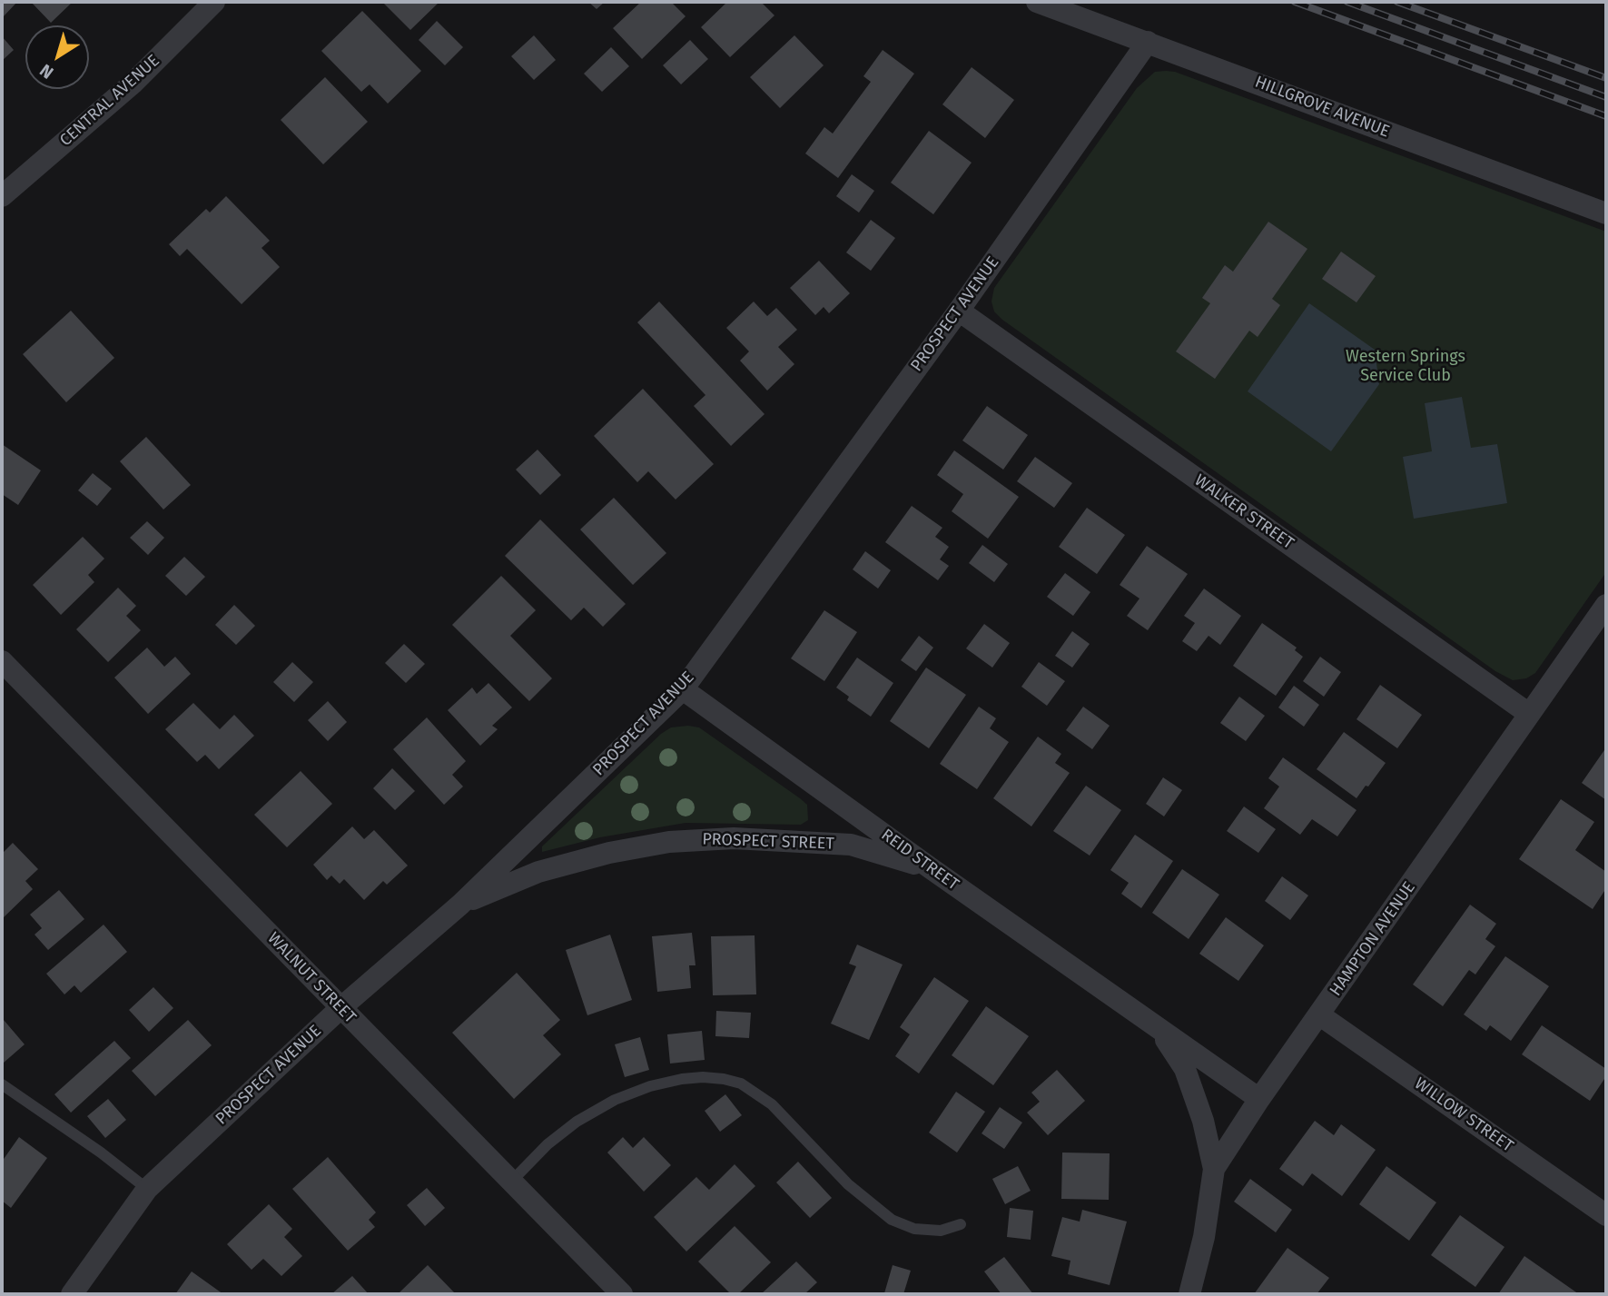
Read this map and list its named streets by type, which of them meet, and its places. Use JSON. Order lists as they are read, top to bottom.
{
  "streets": {
    "street": [
      "CENTRAL AVENUE",
      "HILLGROVE AVENUE",
      "PROSPECT AVENUE",
      "WALKER STREET",
      "PROSPECT STREET",
      "REID STREET",
      "HAMPTON AVENUE",
      "WALNUT STREET",
      "WILLOW STREET"
    ]
  },
  "crossings": [
    ["HILLGROVE AVENUE", "PROSPECT AVENUE"],
    ["PROSPECT AVENUE", "WALKER STREET"],
    ["PROSPECT AVENUE", "PROSPECT STREET"],
    ["PROSPECT AVENUE", "REID STREET"],
    ["PROSPECT AVENUE", "WALNUT STREET"],
    ["WALKER STREET", "HAMPTON AVENUE"],
    ["PROSPECT STREET", "REID STREET"],
    ["REID STREET", "HAMPTON AVENUE"],
    ["HAMPTON AVENUE", "WILLOW STREET"]
  ],
  "parks": ["Western Springs Service Club"],
  "north": "bottom left"
}
